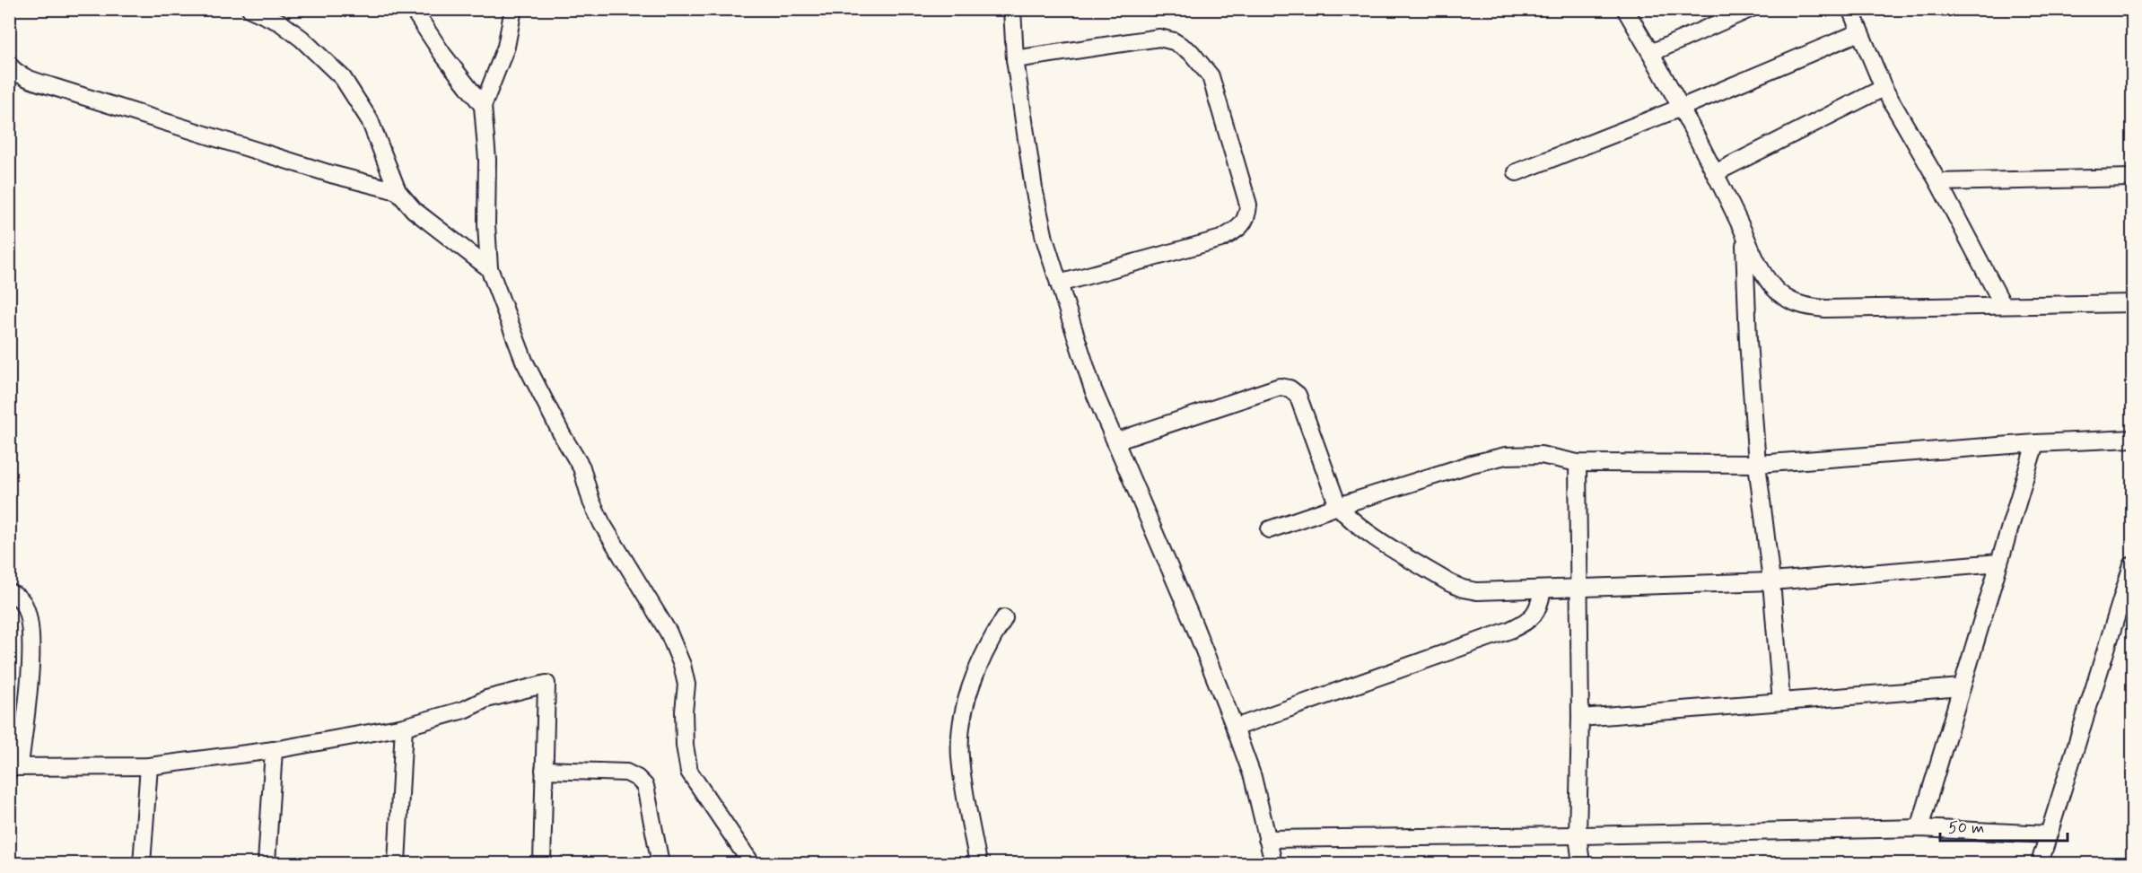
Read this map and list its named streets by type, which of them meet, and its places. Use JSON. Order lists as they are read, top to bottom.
{
  "scale_bar": "50 m"
}
